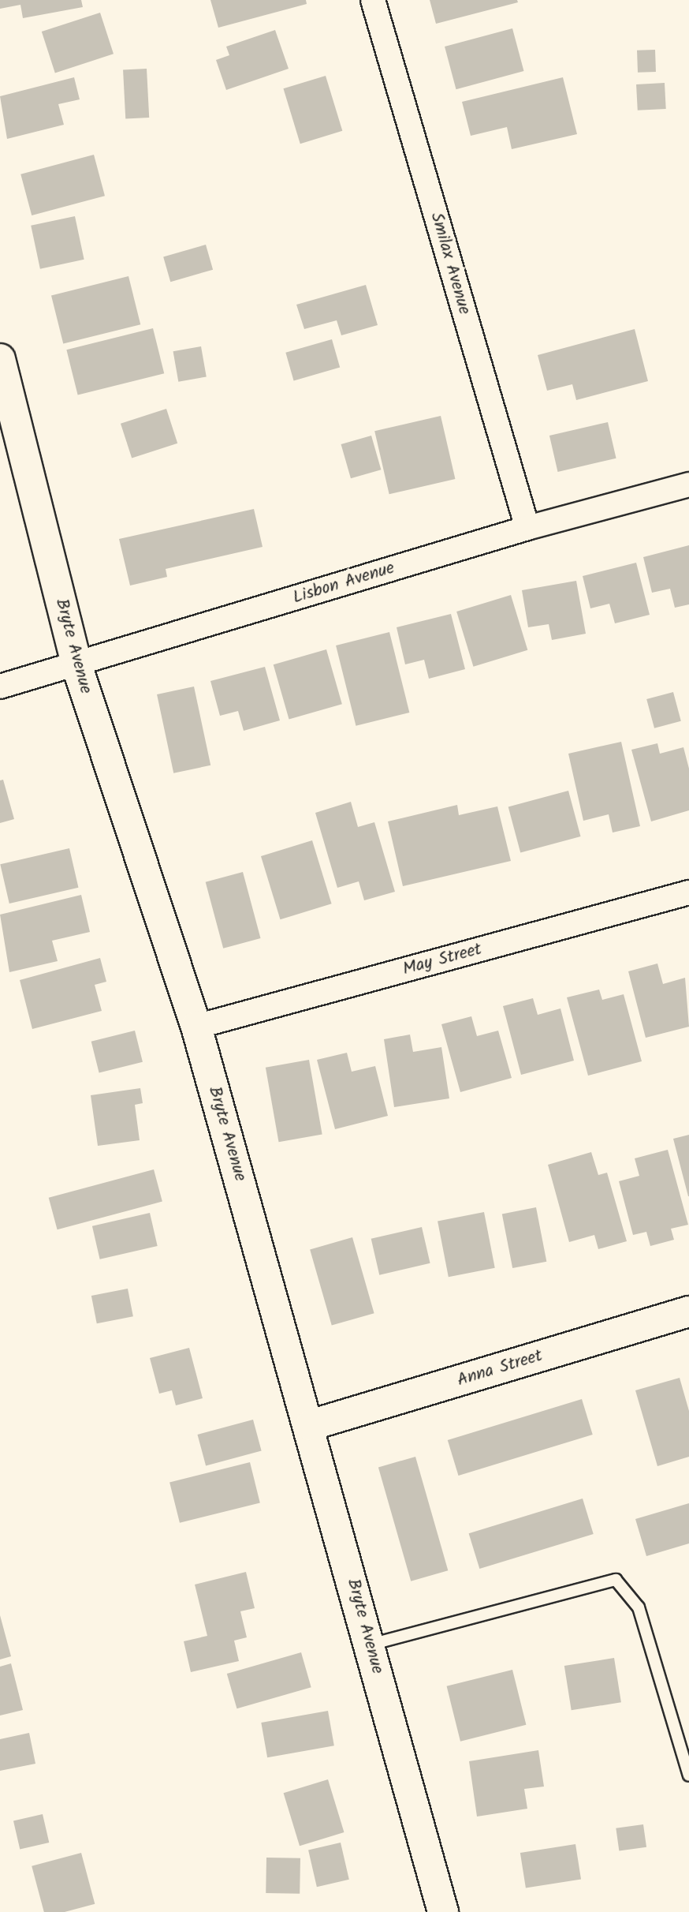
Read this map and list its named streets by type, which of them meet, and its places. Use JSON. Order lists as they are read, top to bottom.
{
  "streets": {
    "street": [
      "Smilax Avenue",
      "Lisbon Avenue",
      "Bryte Avenue",
      "May Street",
      "Anna Street"
    ]
  },
  "crossings": [
    ["Smilax Avenue", "Lisbon Avenue"],
    ["Lisbon Avenue", "Bryte Avenue"],
    ["Bryte Avenue", "May Street"],
    ["Bryte Avenue", "Anna Street"]
  ]
}
